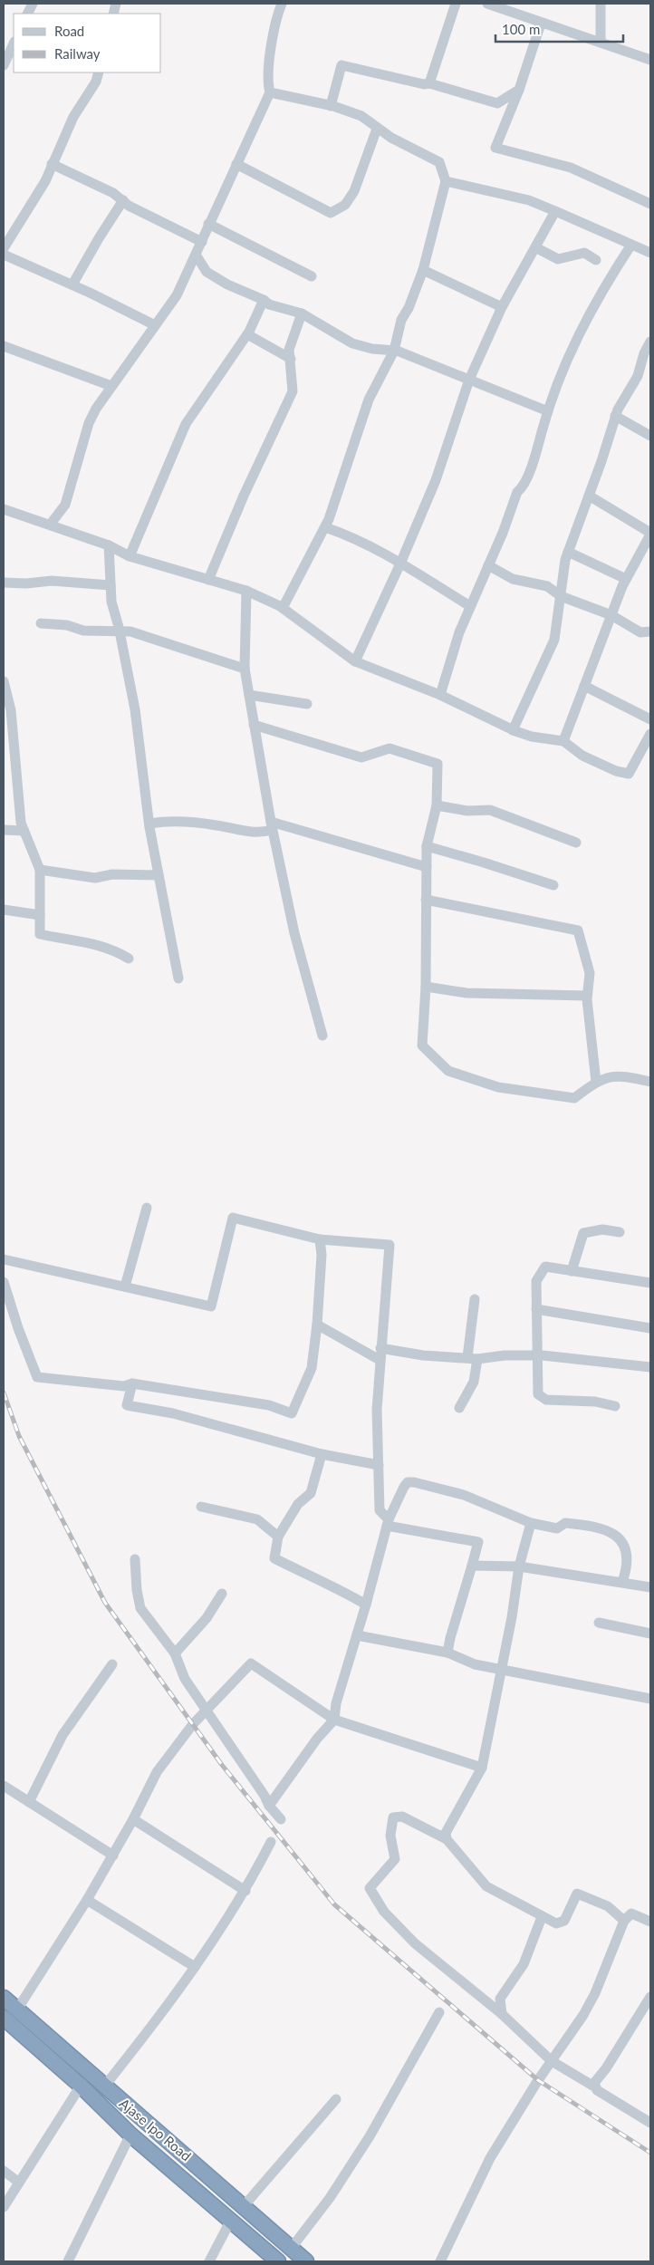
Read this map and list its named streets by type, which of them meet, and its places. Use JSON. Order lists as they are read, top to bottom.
{
  "streets": {
    "highway": ["Ajase Ipo Road"]
  },
  "legend": ["Road", "Railway"],
  "scale_bar": "100 m"
}
